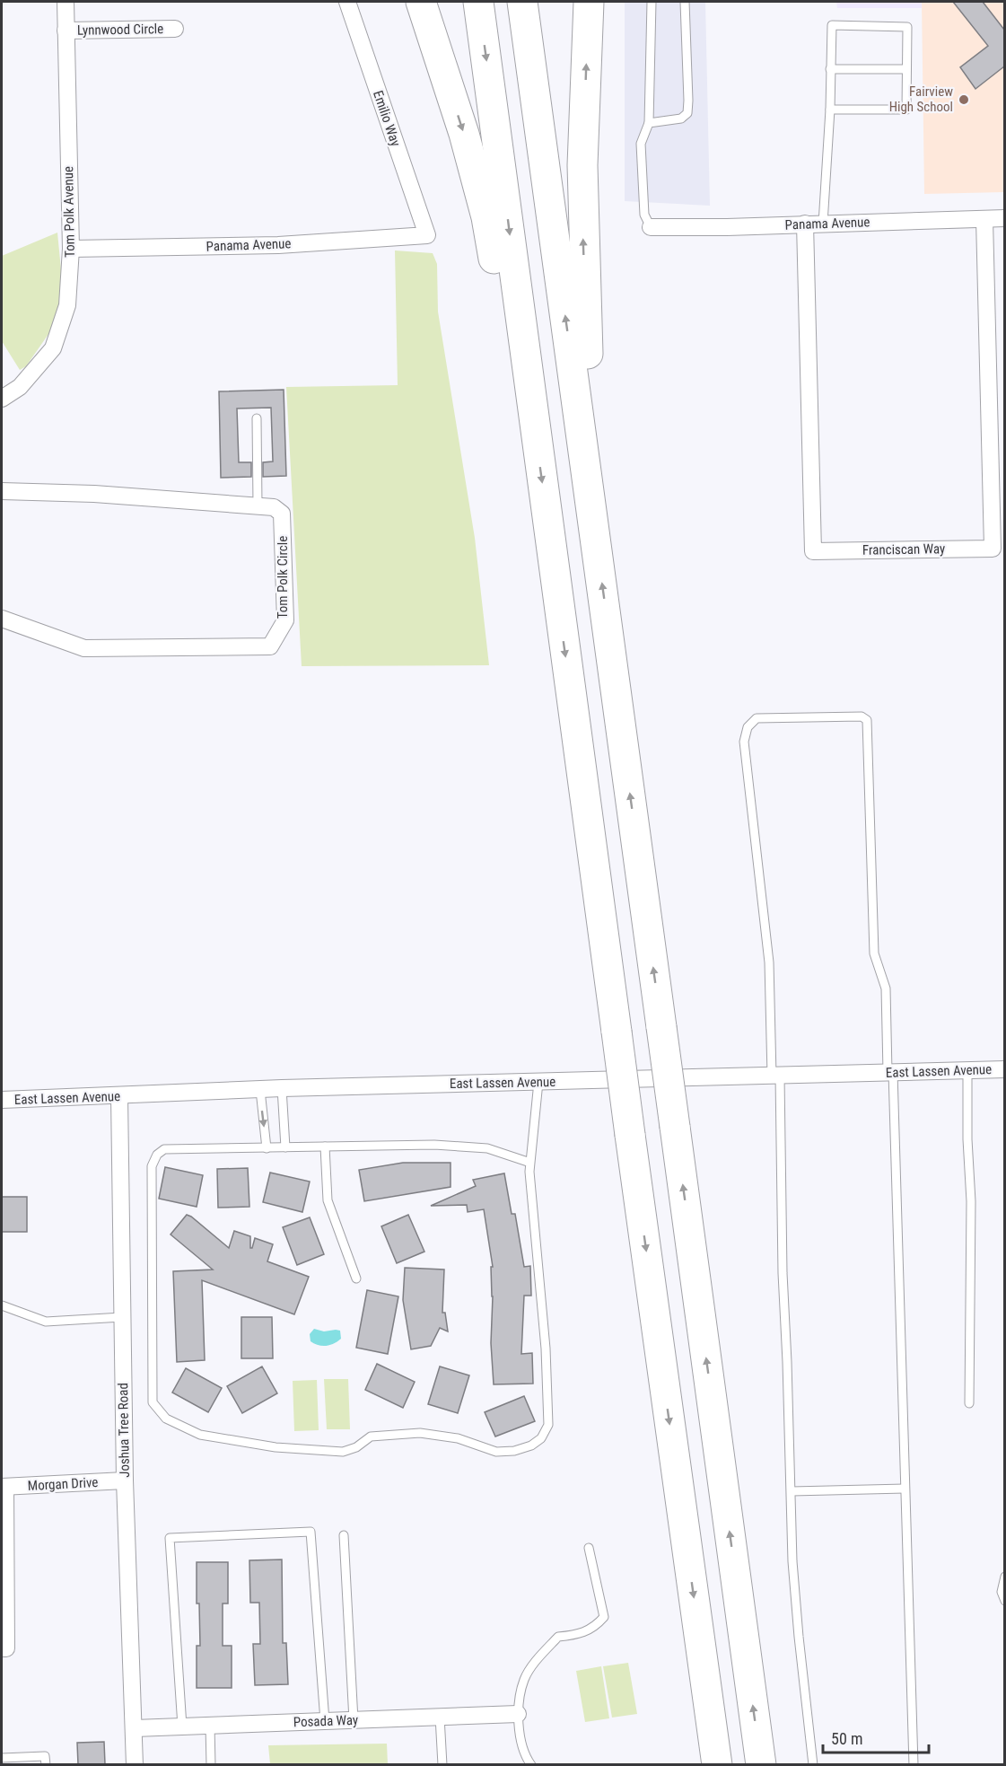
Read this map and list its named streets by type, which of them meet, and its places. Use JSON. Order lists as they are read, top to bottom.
{
  "streets": {
    "street": [
      "Lynnwood Circle",
      "Emilio Way",
      "Tom Polk Avenue",
      "Panama Avenue",
      "Franciscan Way",
      "Tom Polk Circle",
      "East Lassen Avenue",
      "Joshua Tree Road",
      "Morgan Drive",
      "Posada Way"
    ]
  },
  "crossings": [
    ["Lynnwood Circle", "Tom Polk Avenue"],
    ["Emilio Way", "Panama Avenue"],
    ["Tom Polk Avenue", "Panama Avenue"],
    ["Panama Avenue", "Franciscan Way"],
    ["East Lassen Avenue", "Joshua Tree Road"],
    ["Joshua Tree Road", "Morgan Drive"],
    ["Joshua Tree Road", "Posada Way"]
  ],
  "places": ["Fairview High School"],
  "scale_bar": "50 m"
}
